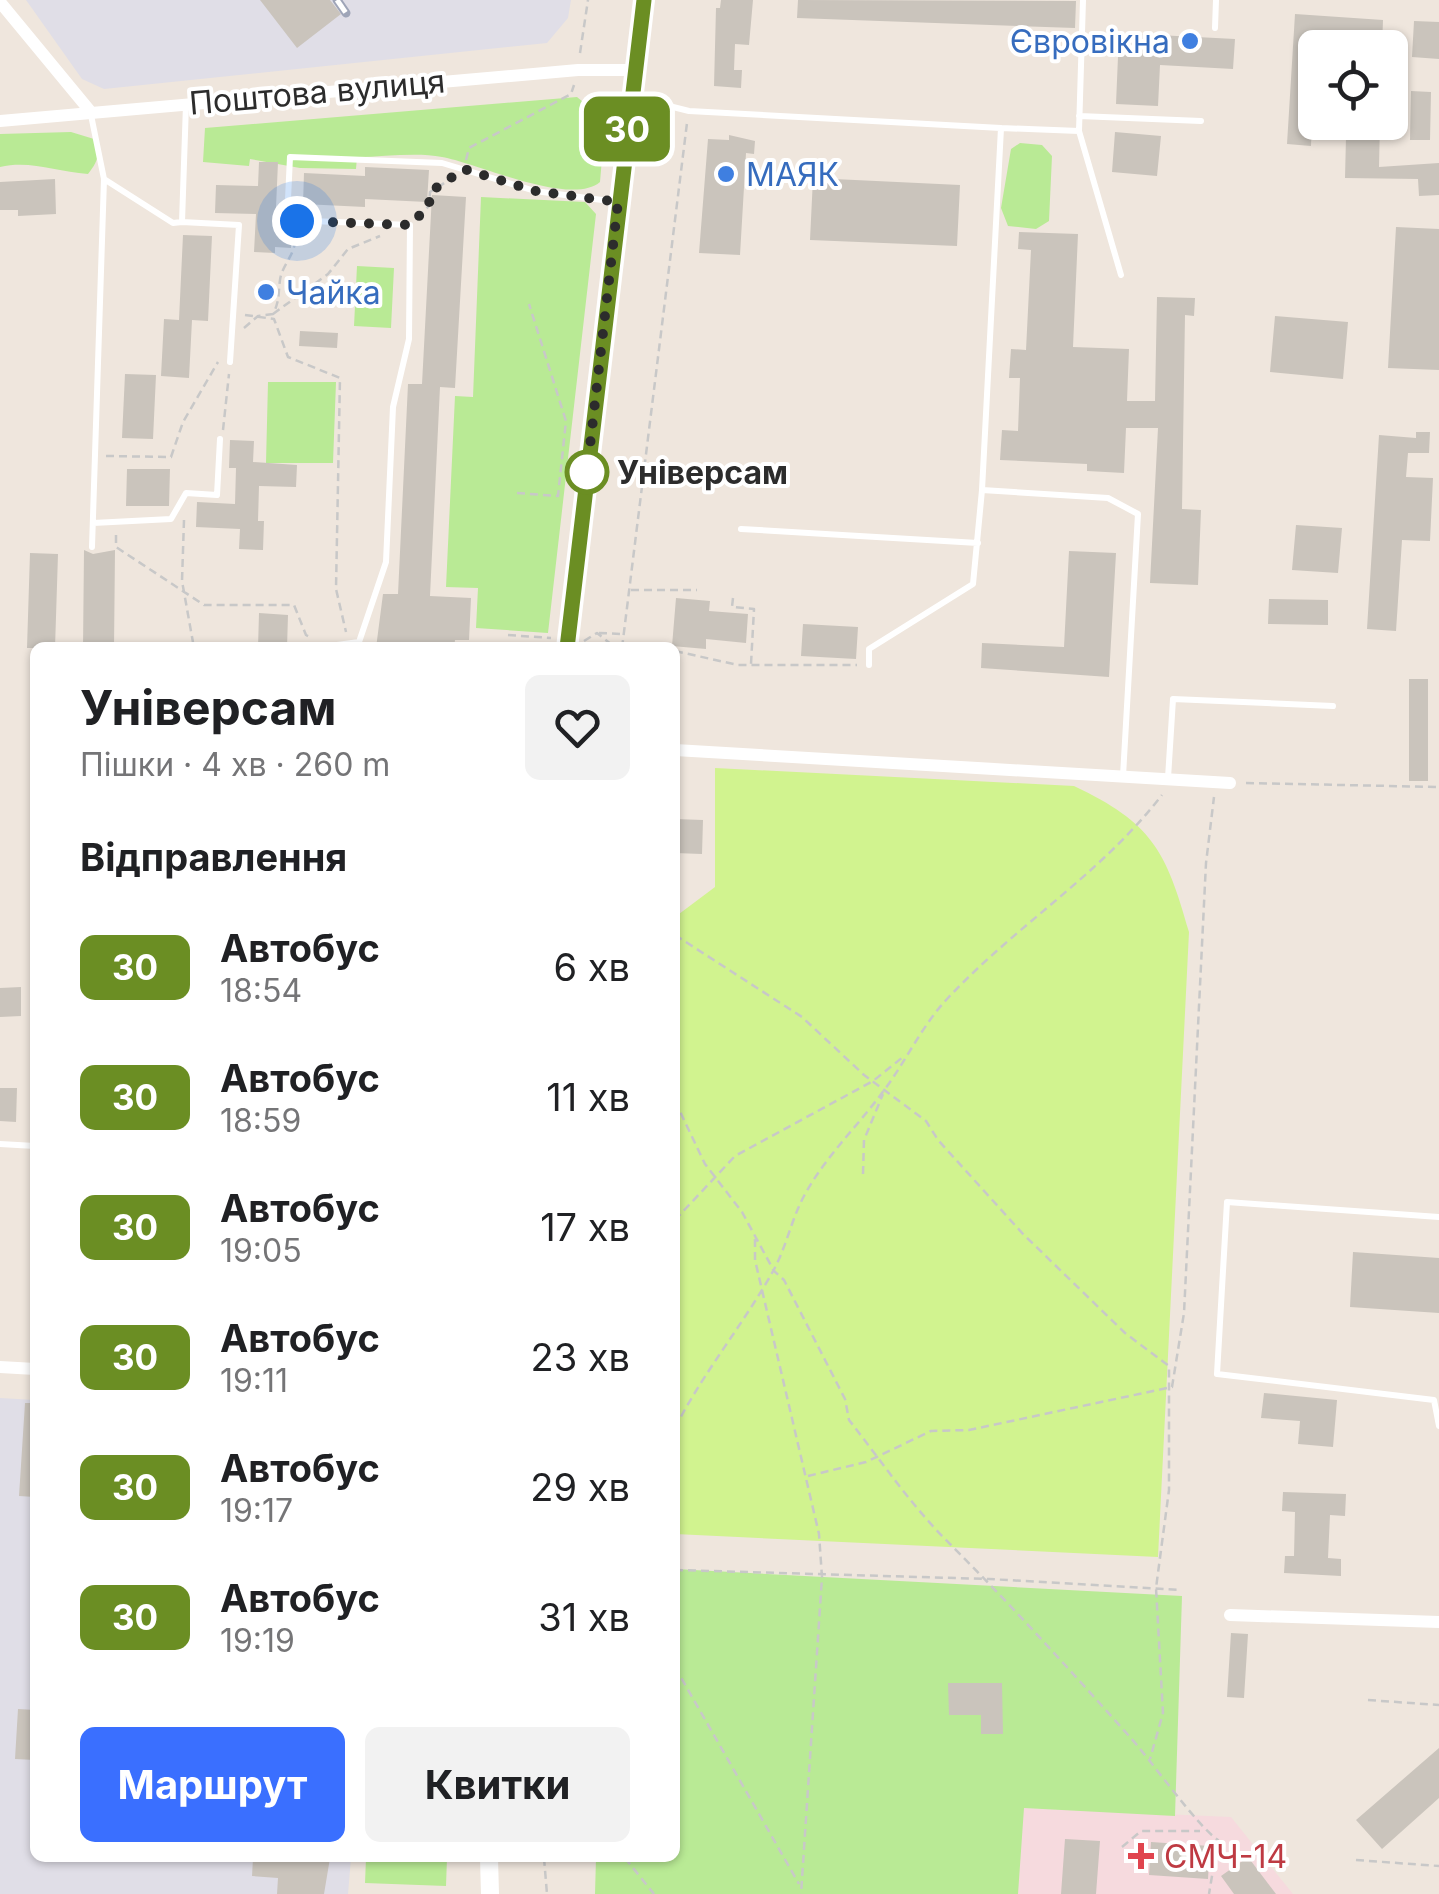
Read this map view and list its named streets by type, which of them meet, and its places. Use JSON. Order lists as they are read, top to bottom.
{
  "streets": {
    "street": ["Поштова вулиця"]
  },
  "places": {
    "other": [
      "Євровікна",
      "МАЯК",
      "Чайка",
      "Універсам"
    ],
    "health": ["СМЧ-14"]
  },
  "lines": ["bus line 30"],
  "page": {
    "on_map": "30",
    "heading": [
      ["Універсам", "Пішки · 4 хв · 260 m"],
      "Відправлення"
    ],
    "list": [
      {
        "mark": "30",
        "name": "Автобус",
        "note": "18:54",
        "value": "6 хв"
      },
      {
        "mark": "30",
        "name": "Автобус",
        "note": "18:59",
        "value": "11 хв"
      },
      {
        "mark": "30",
        "name": "Автобус",
        "note": "19:05",
        "value": "17 хв"
      },
      {
        "mark": "30",
        "name": "Автобус",
        "note": "19:11",
        "value": "23 хв"
      },
      {
        "mark": "30",
        "name": "Автобус",
        "note": "19:17",
        "value": "29 хв"
      },
      {
        "mark": "30",
        "name": "Автобус",
        "note": "19:19",
        "value": "31 хв"
      }
    ],
    "buttons": ["Маршрут", "Квитки"]
  }
}
